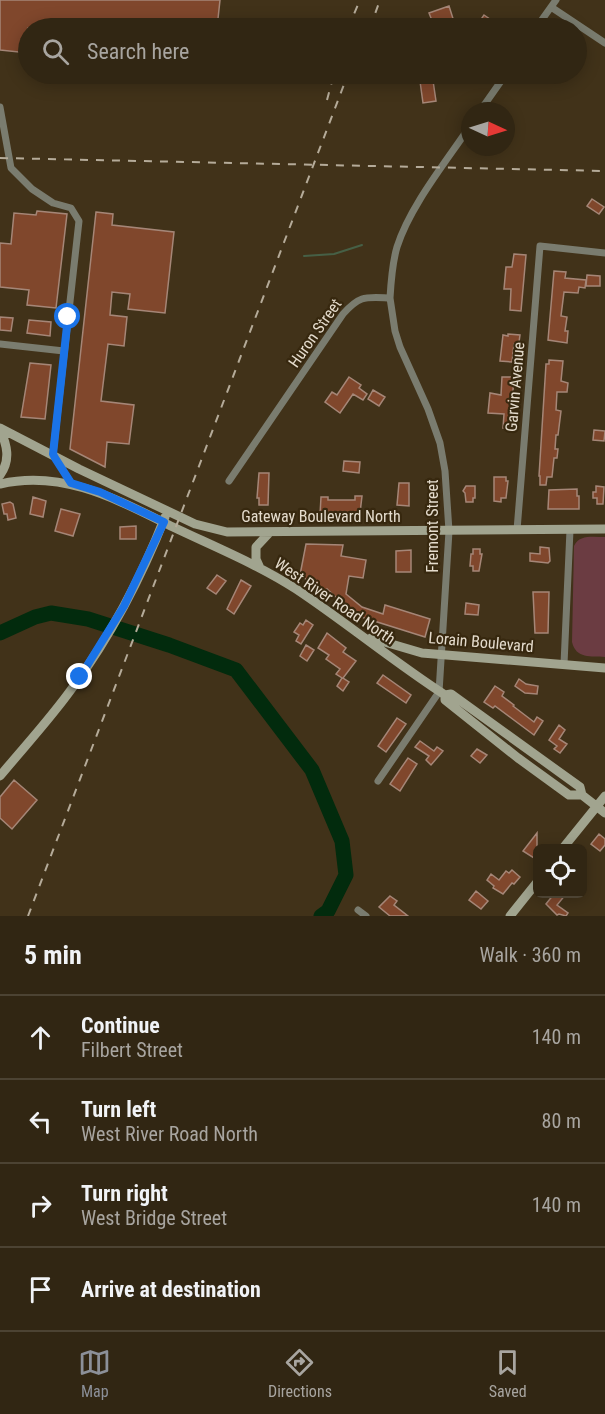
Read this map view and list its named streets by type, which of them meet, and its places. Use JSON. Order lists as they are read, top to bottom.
{
  "streets": {
    "main road": ["Gateway Boulevard North", "West River Road North", "Lorain Boulevard"],
    "street": ["Huron Street", "Garvin Avenue", "Fremont Street"]
  },
  "crossings": [
    ["Huron Street", "Fremont Street"],
    ["Garvin Avenue", "Gateway Boulevard North"],
    ["Gateway Boulevard North", "Fremont Street"],
    ["Fremont Street", "West River Road North"],
    ["Fremont Street", "Lorain Boulevard"],
    ["West River Road North", "Lorain Boulevard"]
  ],
  "north": "right",
  "page": {
    "search": "Search here",
    "heading": ["5 min", "Walk · 360 m"],
    "list": [
      ["Continue", "Filbert Street", "140 m"],
      ["Turn left", "West River Road North", "80 m"],
      ["Turn right", "West Bridge Street", "140 m"],
      "Arrive at destination"
    ],
    "nav": ["Map", "Directions", "Saved"]
  }
}
